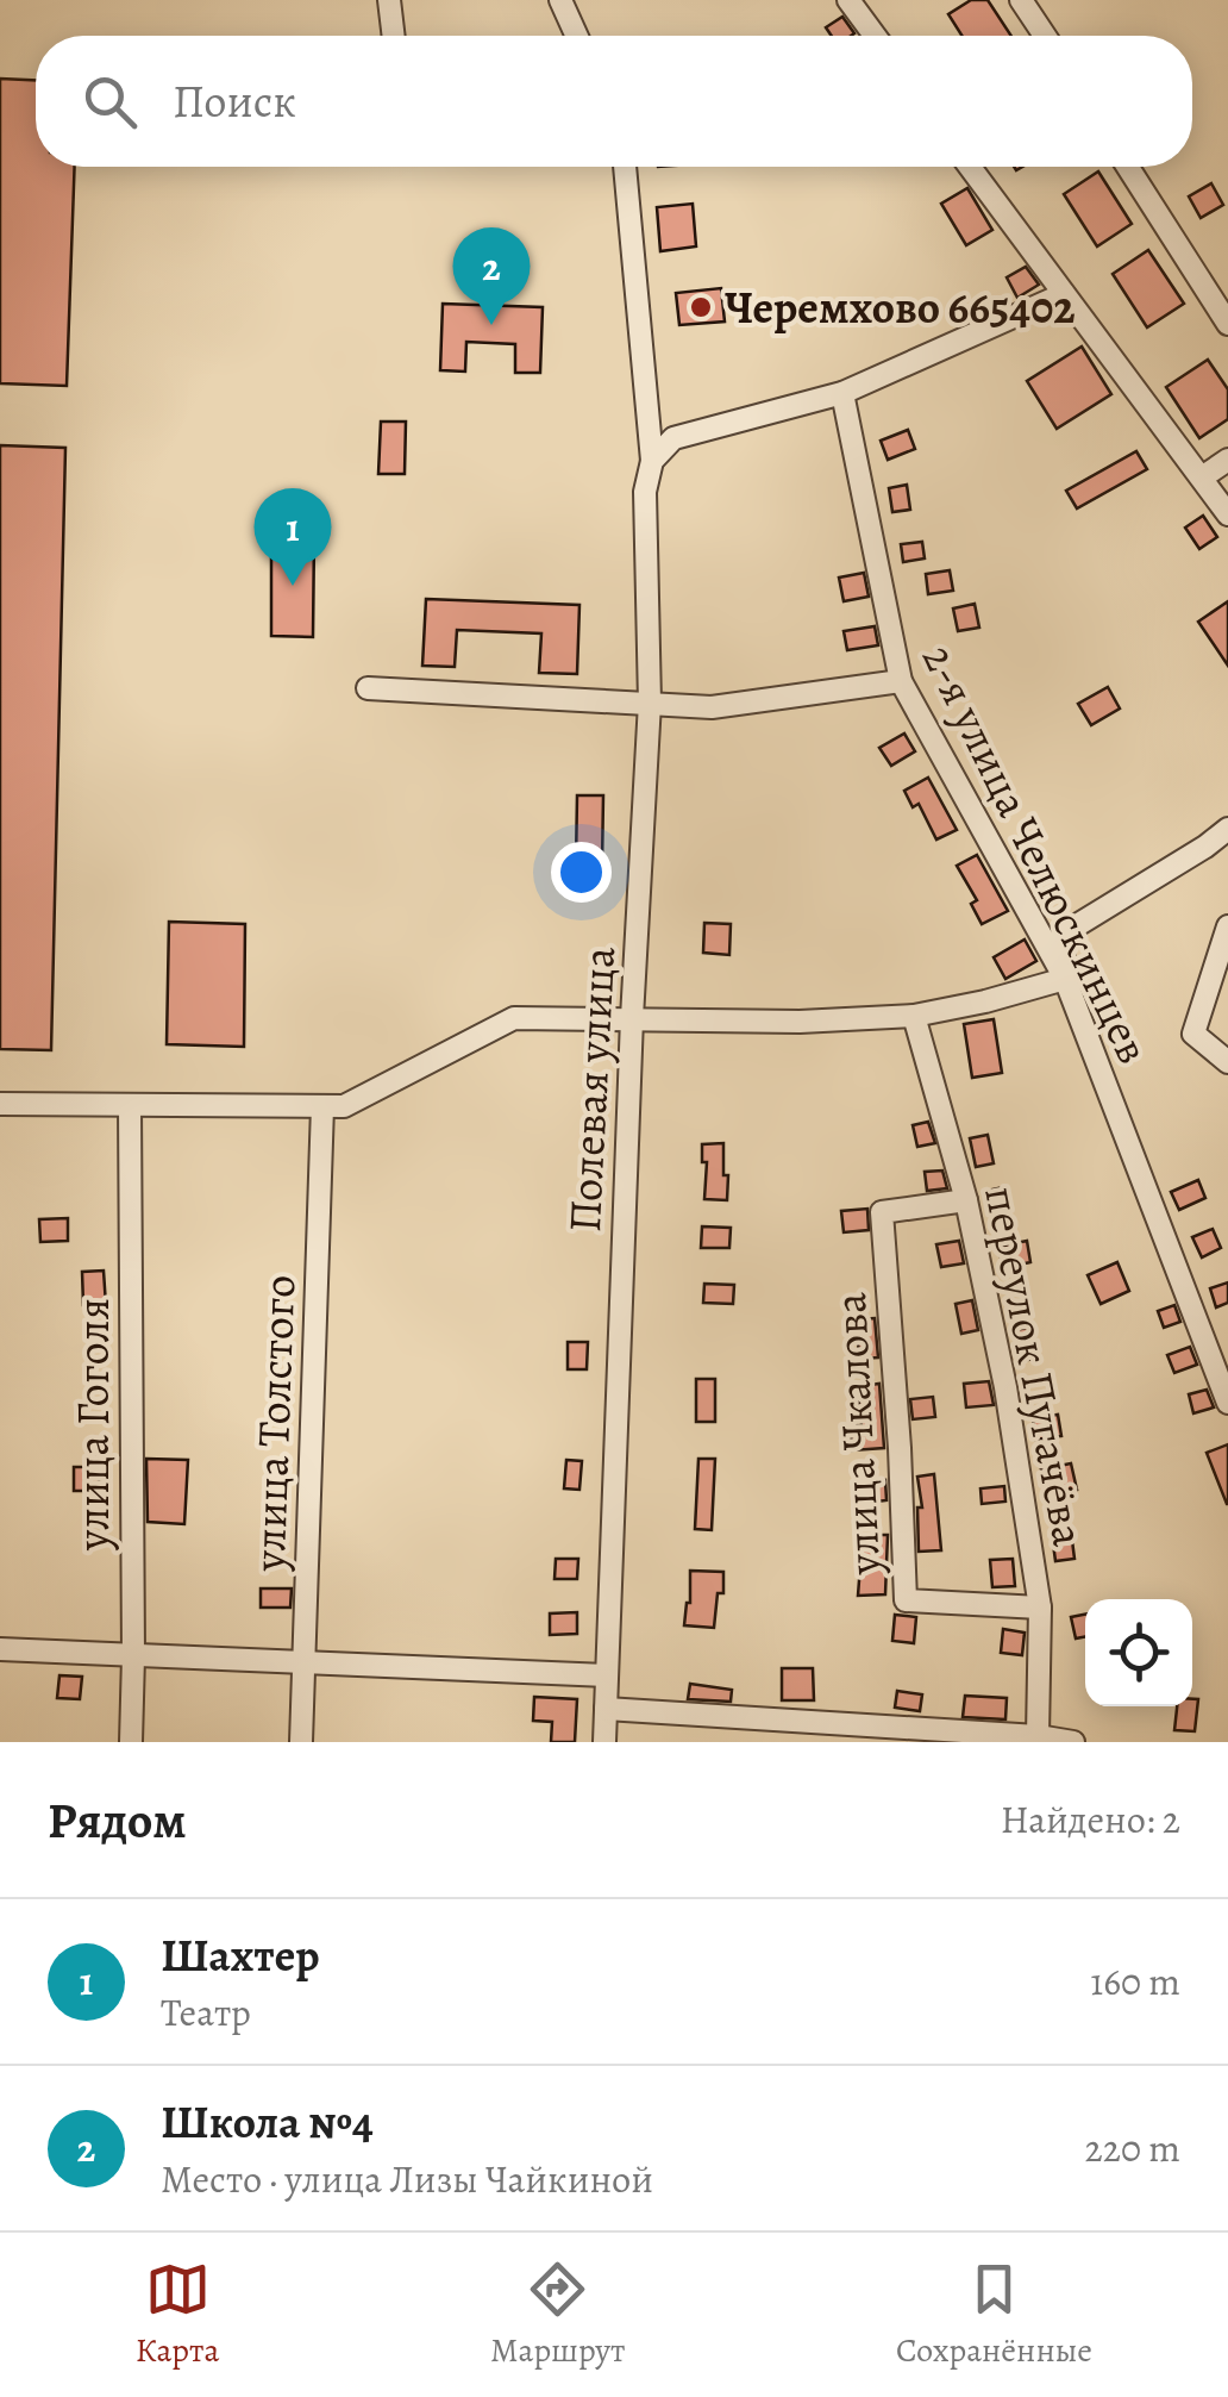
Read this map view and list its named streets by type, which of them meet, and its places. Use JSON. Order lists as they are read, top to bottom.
{
  "streets": {
    "street": [
      "2-я улица Челюскинцев",
      "Полевая улица",
      "переулок Пугачёва",
      "улица Толстого",
      "улица Гоголя",
      "улица Чкалова"
    ]
  },
  "crossings": [
    ["переулок Пугачёва", "улица Чкалова"]
  ],
  "places": ["Черемхово 665402"],
  "page": {
    "search": "Поиск",
    "pins": ["2", "1"],
    "heading": ["Рядом", "Найдено: 2"],
    "list": [
      {
        "mark": "1",
        "name": "Шахтер",
        "note": "Театр",
        "value": "160 m"
      },
      {
        "mark": "2",
        "name": "Школа №4",
        "note": "Место · улица Лизы Чайкиной",
        "value": "220 m"
      }
    ],
    "nav": ["Карта", "Маршрут", "Сохранённые"]
  }
}
